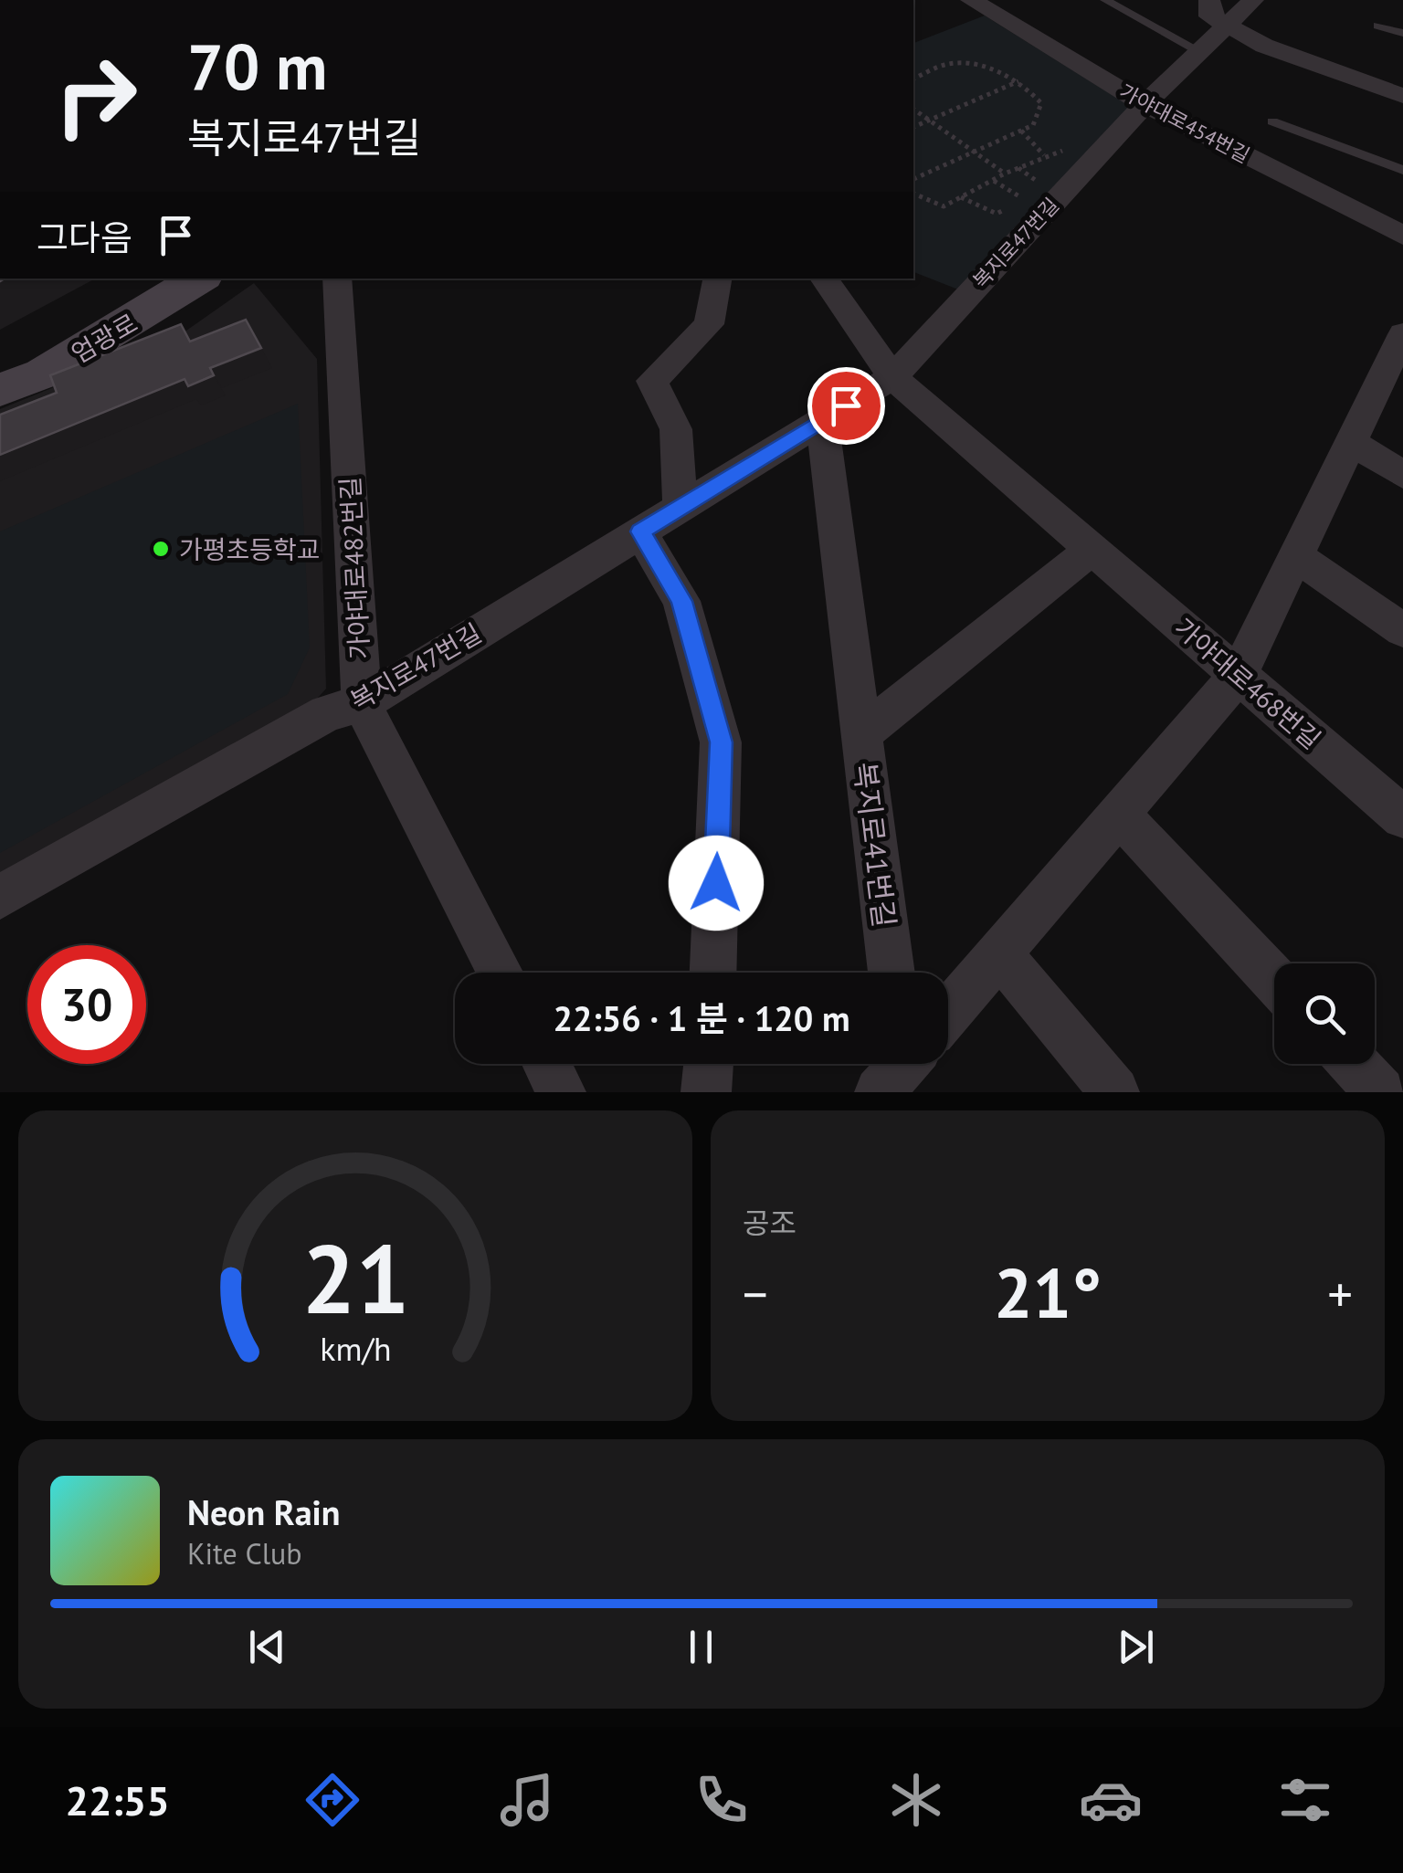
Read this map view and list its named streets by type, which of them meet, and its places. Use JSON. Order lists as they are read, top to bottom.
{
  "streets": {
    "main road": ["엄광로"],
    "street": [
      "가야대로454번길",
      "복지로47번길",
      "가야대로482번길",
      "가야대로468번길",
      "복지로41번길"
    ]
  },
  "crossings": [
    ["가야대로454번길", "복지로47번길"],
    ["복지로47번길", "가야대로482번길"],
    ["복지로47번길", "가야대로468번길"]
  ],
  "places": ["가평초등학교"],
  "page": {
    "turn": ["70 m", "복지로47번길"],
    "then": "그다음",
    "limit": "30",
    "trip": "22:56 · 1 분 · 120 m",
    "tile": "공조",
    "heat": ["−", "21°", "+"],
    "song": ["Neon Rain", "Kite Club"],
    "tabs": "22:55",
    "gauge": ["21", "km/h"]
  }
}
